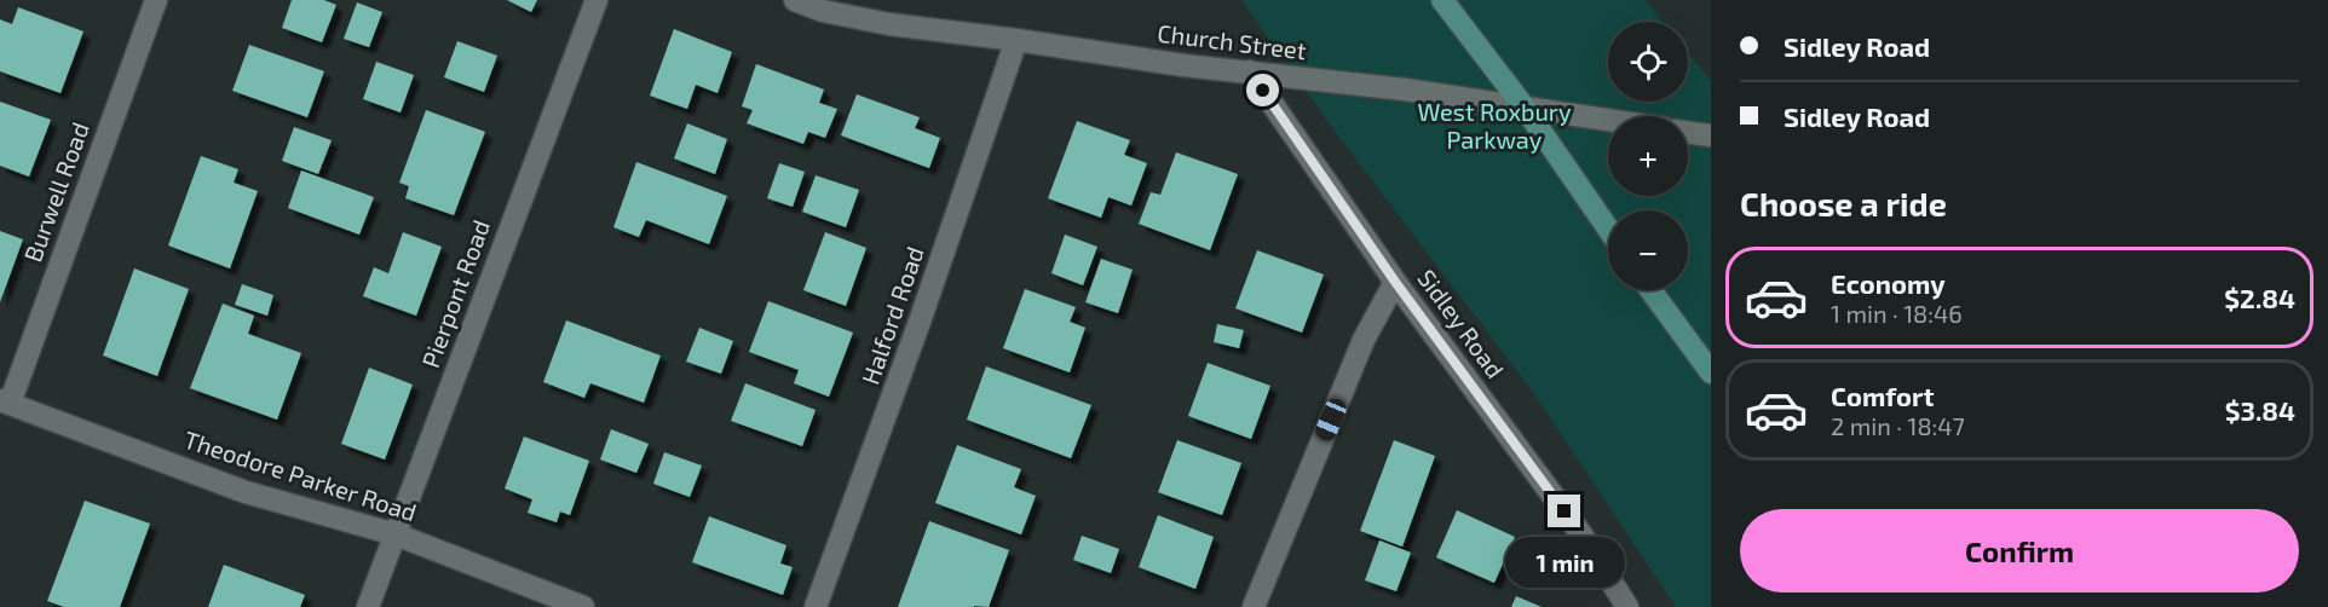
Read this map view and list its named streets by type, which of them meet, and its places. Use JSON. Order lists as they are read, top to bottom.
{
  "streets": {
    "street": [
      "Church Street",
      "Burwell Road",
      "Pierpont Road",
      "Halford Road",
      "Sidley Road",
      "Theodore Parker Road"
    ]
  },
  "crossings": [
    ["Church Street", "Halford Road"],
    ["Church Street", "Sidley Road"],
    ["Burwell Road", "Theodore Parker Road"],
    ["Pierpont Road", "Theodore Parker Road"]
  ],
  "parks": ["West Roxbury Parkway"],
  "page": {
    "banner": ["Sidley Road", "Sidley Road"],
    "map_buttons": ["+", "−"],
    "heading": "Choose a ride",
    "list": [
      {
        "name": "Economy",
        "note": "1 min · 18:46",
        "value": "$2.84"
      },
      {
        "name": "Comfort",
        "note": "2 min · 18:47",
        "value": "$3.84"
      }
    ],
    "buttons": "Confirm",
    "bubble": "1 min"
  }
}
